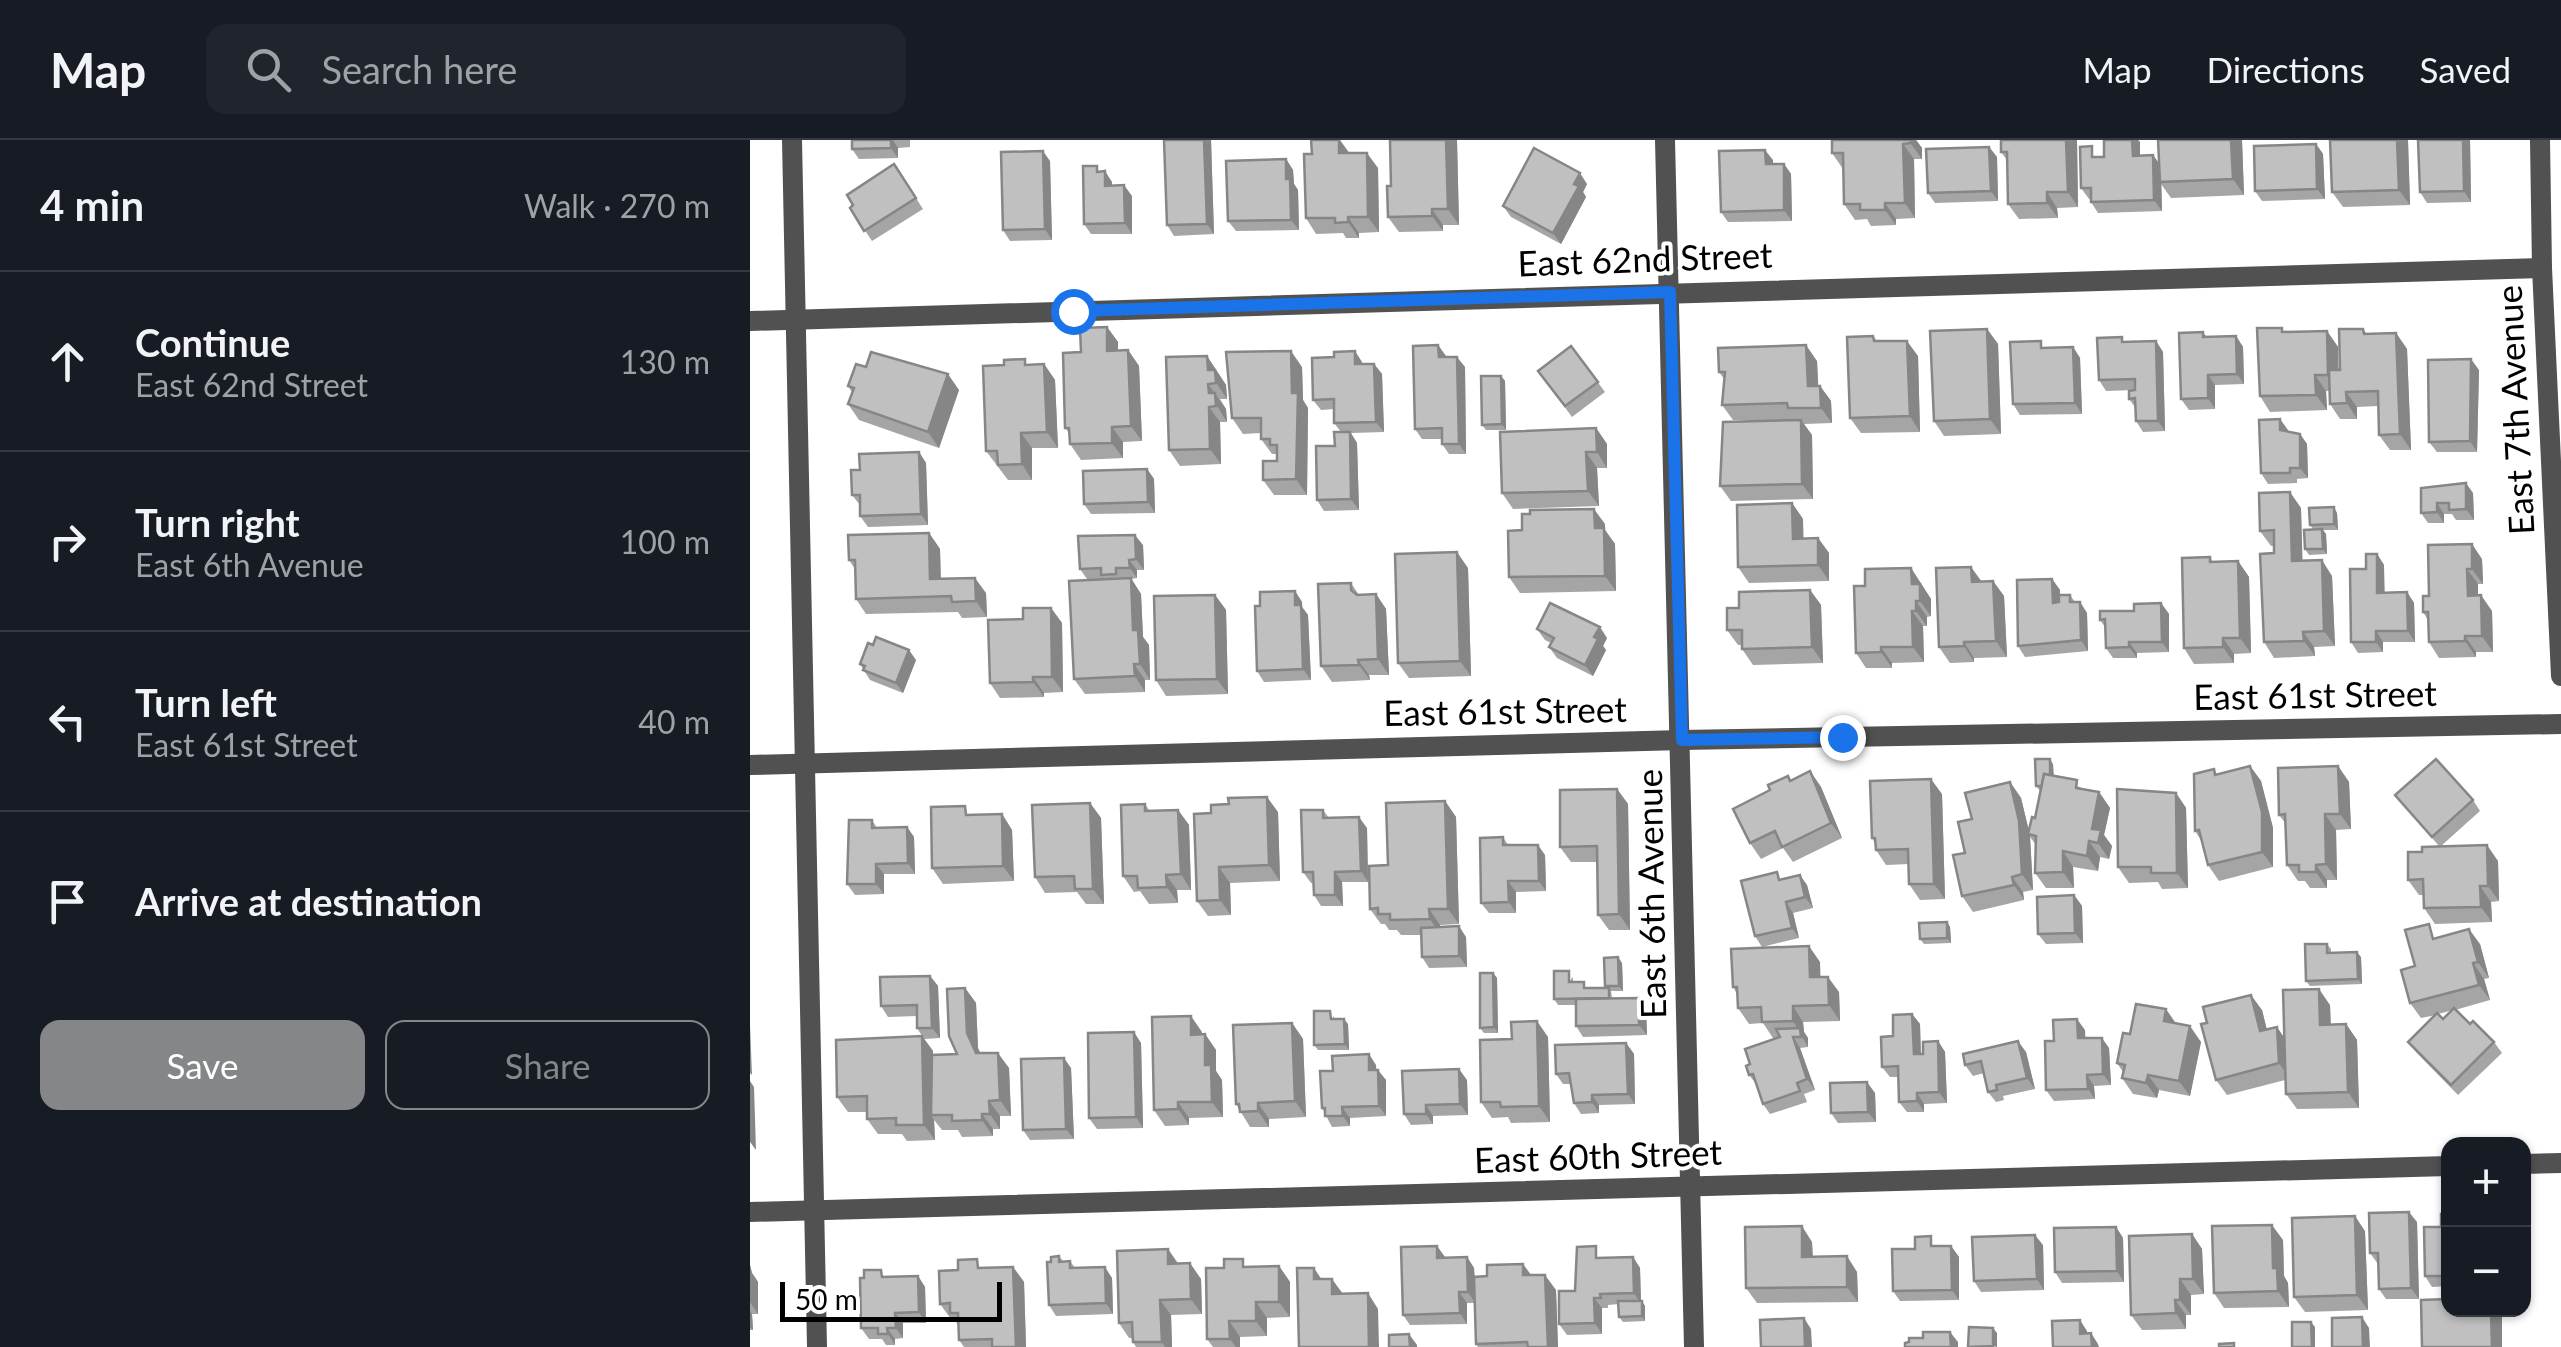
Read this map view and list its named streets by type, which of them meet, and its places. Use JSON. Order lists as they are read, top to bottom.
{
  "streets": {
    "street": [
      "East 62nd Street",
      "East 7th Avenue",
      "East 61st Street",
      "East 6th Avenue",
      "East 60th Street"
    ]
  },
  "crossings": [
    ["East 62nd Street", "East 7th Avenue"],
    ["East 62nd Street", "East 6th Avenue"],
    ["East 61st Street", "East 6th Avenue"],
    ["East 6th Avenue", "East 60th Street"]
  ],
  "scale_bar": "50 m",
  "page": {
    "header": "Map",
    "search": "Search here",
    "nav": ["Map", "Directions", "Saved"],
    "heading": ["4 min", "Walk · 270 m"],
    "list": [
      ["Continue", "East 62nd Street", "130 m"],
      ["Turn right", "East 6th Avenue", "100 m"],
      ["Turn left", "East 61st Street", "40 m"],
      "Arrive at destination"
    ],
    "buttons": ["Save", "Share"],
    "map_buttons": ["+", "−"],
    "scale": "50 m"
  }
}
